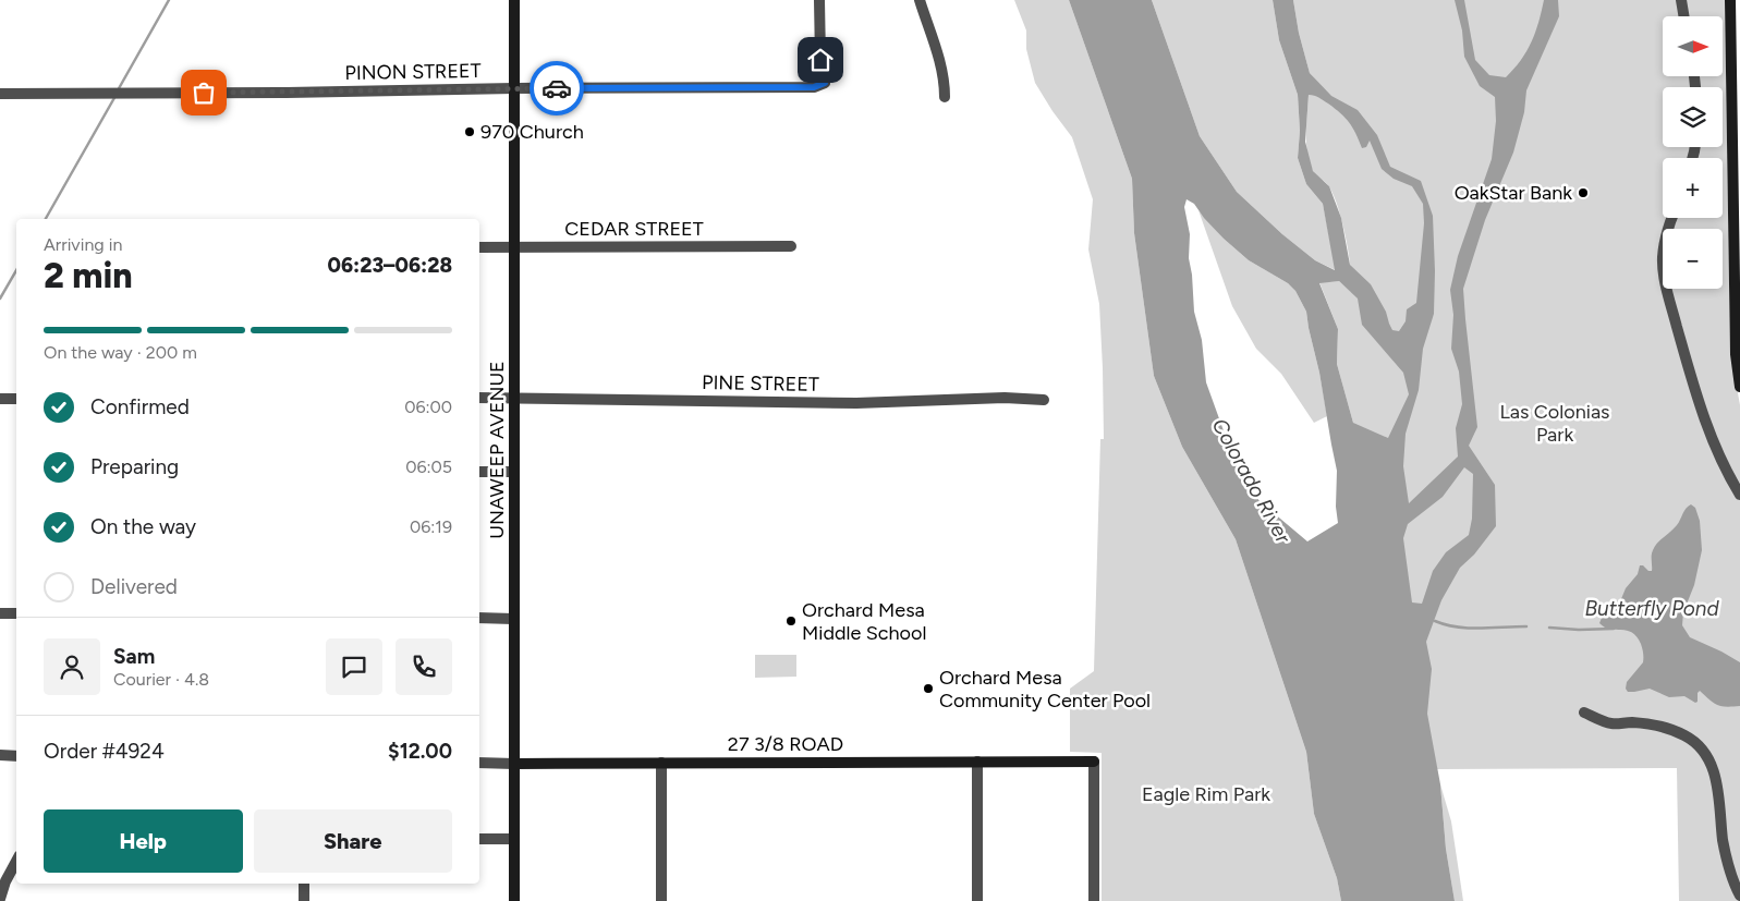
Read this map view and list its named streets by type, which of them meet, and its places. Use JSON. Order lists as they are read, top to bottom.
{
  "streets": {
    "main road": ["UNAWEEP AVENUE", "27 3/8 ROAD"],
    "street": ["PINON STREET", "CEDAR STREET", "PINE STREET"]
  },
  "crossings": [
    ["PINON STREET", "UNAWEEP AVENUE"],
    ["CEDAR STREET", "UNAWEEP AVENUE"],
    ["PINE STREET", "UNAWEEP AVENUE"],
    ["UNAWEEP AVENUE", "27 3/8 ROAD"]
  ],
  "water": ["Colorado River", "Butterfly Pond"],
  "parks": ["Las Colonias Park", "Eagle Rim Park"],
  "places": [
    "970 Church",
    "OakStar Bank",
    "Orchard Mesa Middle School",
    "Orchard Mesa Community Center Pool"
  ],
  "north": "right",
  "page": {
    "map_buttons": ["+", "−"],
    "heading": ["2 min", "Arriving in", "06:23–06:28"],
    "panel": [
      "Sam",
      "Courier · 4.8",
      "Order #4924",
      "$12.00"
    ],
    "bar": "On the way · 200 m",
    "list": [
      ["Confirmed", "06:00"],
      ["Preparing", "06:05"],
      ["On the way", "06:19"],
      "Delivered"
    ],
    "buttons": ["Help", "Share"]
  }
}
